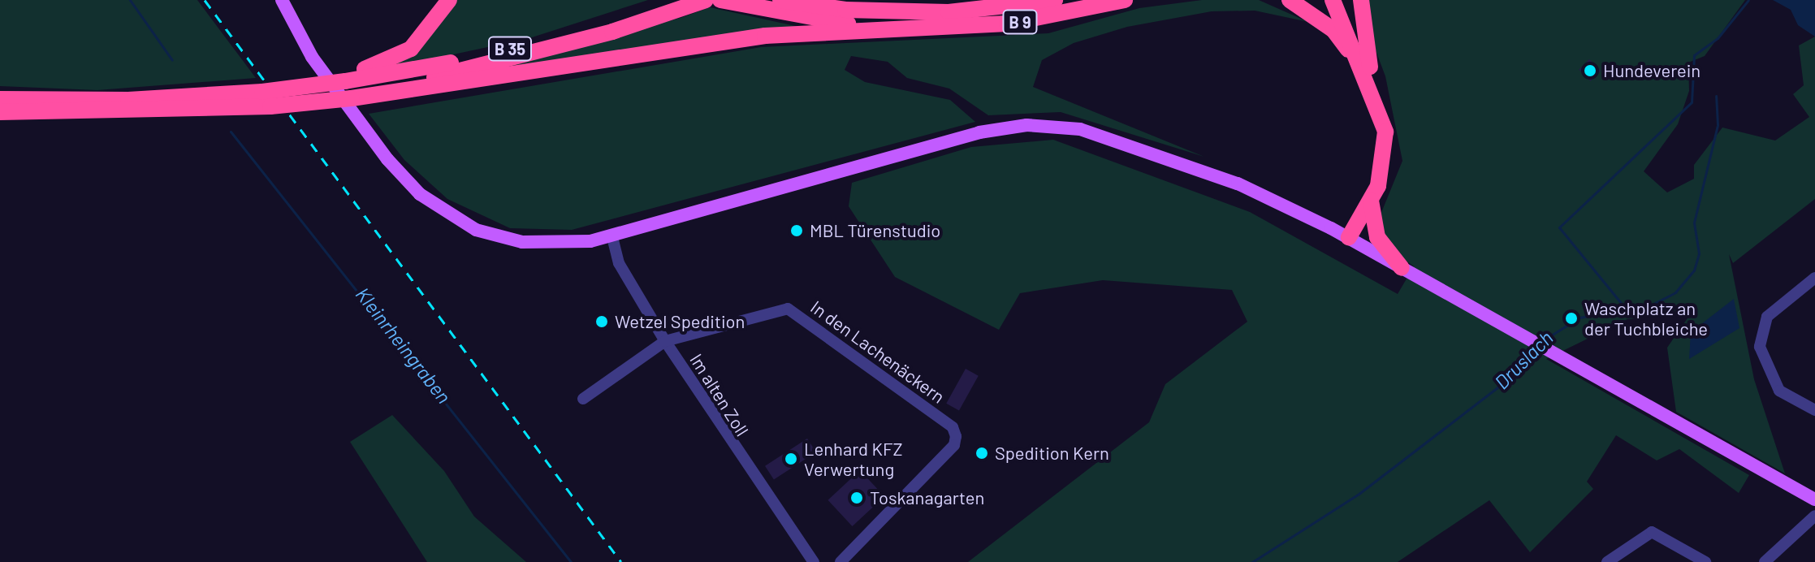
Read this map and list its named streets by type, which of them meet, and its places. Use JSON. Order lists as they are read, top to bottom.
{
  "streets": {
    "highway": ["B 9", "B 35"],
    "street": ["In den Lachenäckern", "Im alten Zoll"]
  },
  "crossings": [
    ["In den Lachenäckern", "Im alten Zoll"]
  ],
  "water": ["Kleinrheingraben", "Druslach"],
  "places": [
    "Hundeverein",
    "MBL Türenstudio",
    "Waschplatz an der Tuchbleiche",
    "Wetzel Spedition",
    "Spedition Kern",
    "Lenhard KFZ Verwertung",
    "Toskanagarten"
  ]
}
